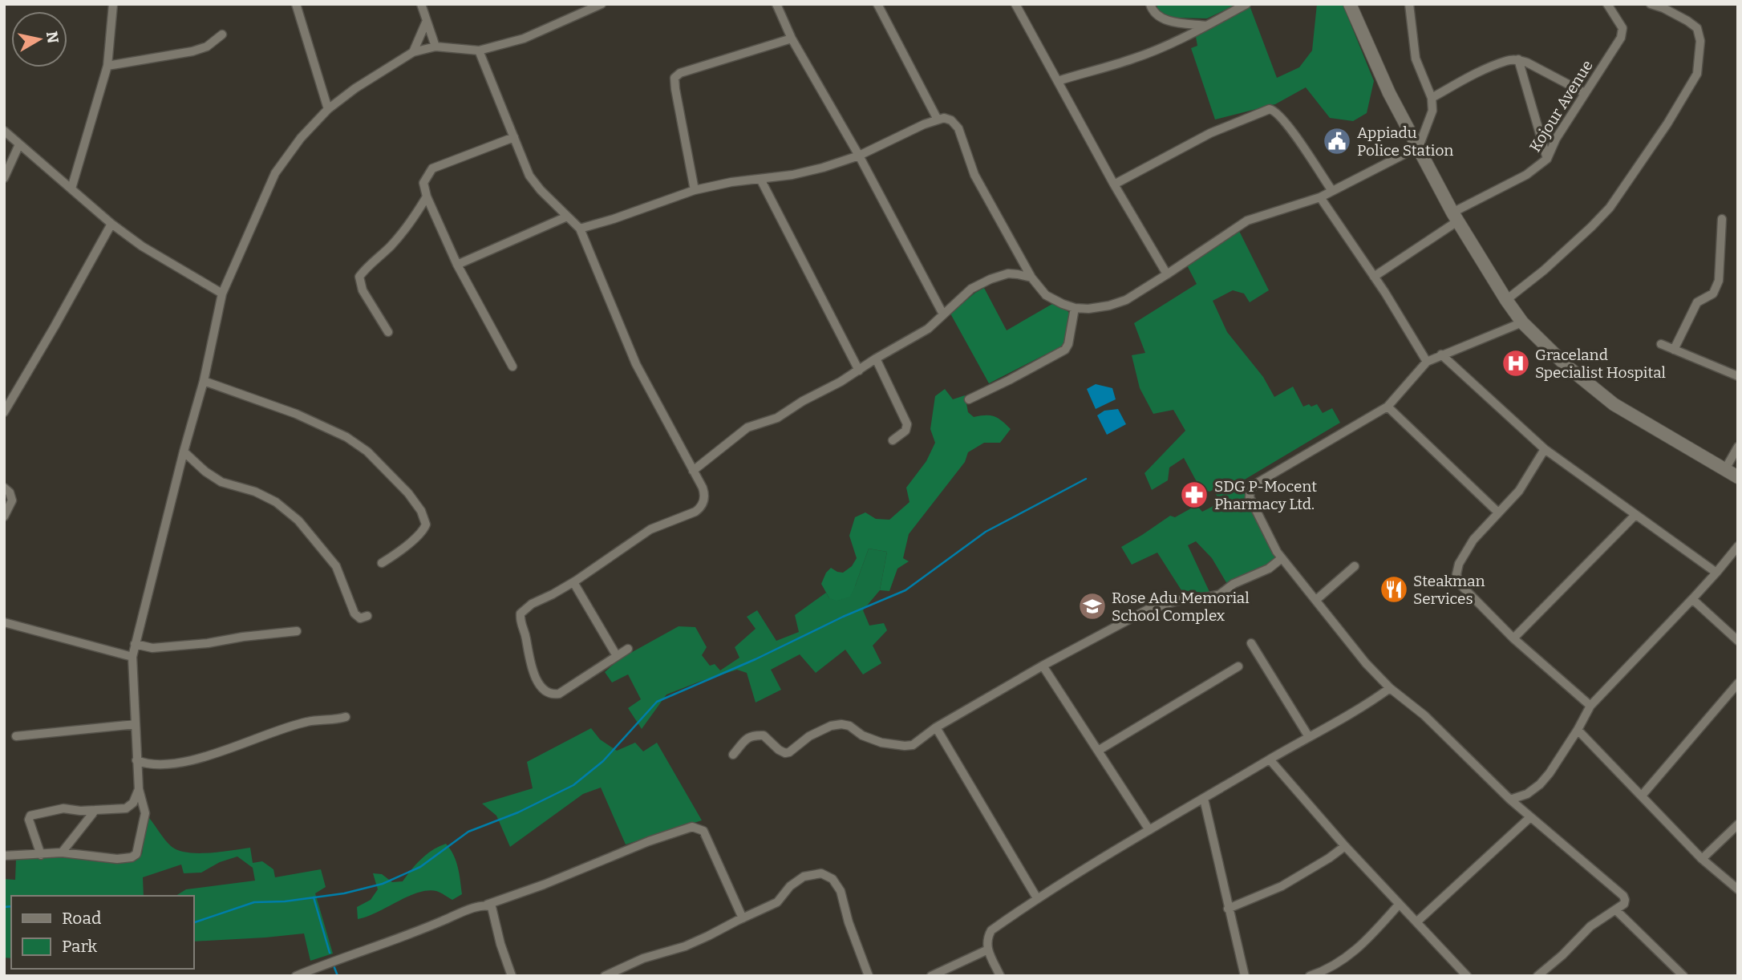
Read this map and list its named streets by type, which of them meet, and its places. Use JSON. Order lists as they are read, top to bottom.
{
  "streets": {
    "street": ["Kojour Avenue"]
  },
  "places": {
    "public building": ["Appiadu Police Station"],
    "hospital": ["Graceland Specialist Hospital"],
    "pharmacy": ["SDG P-Mocent Pharmacy Ltd."],
    "restaurant": ["Steakman Services"],
    "school or university": ["Rose Adu Memorial School Complex"]
  },
  "legend": ["Road", "Park"],
  "north": "right"
}
